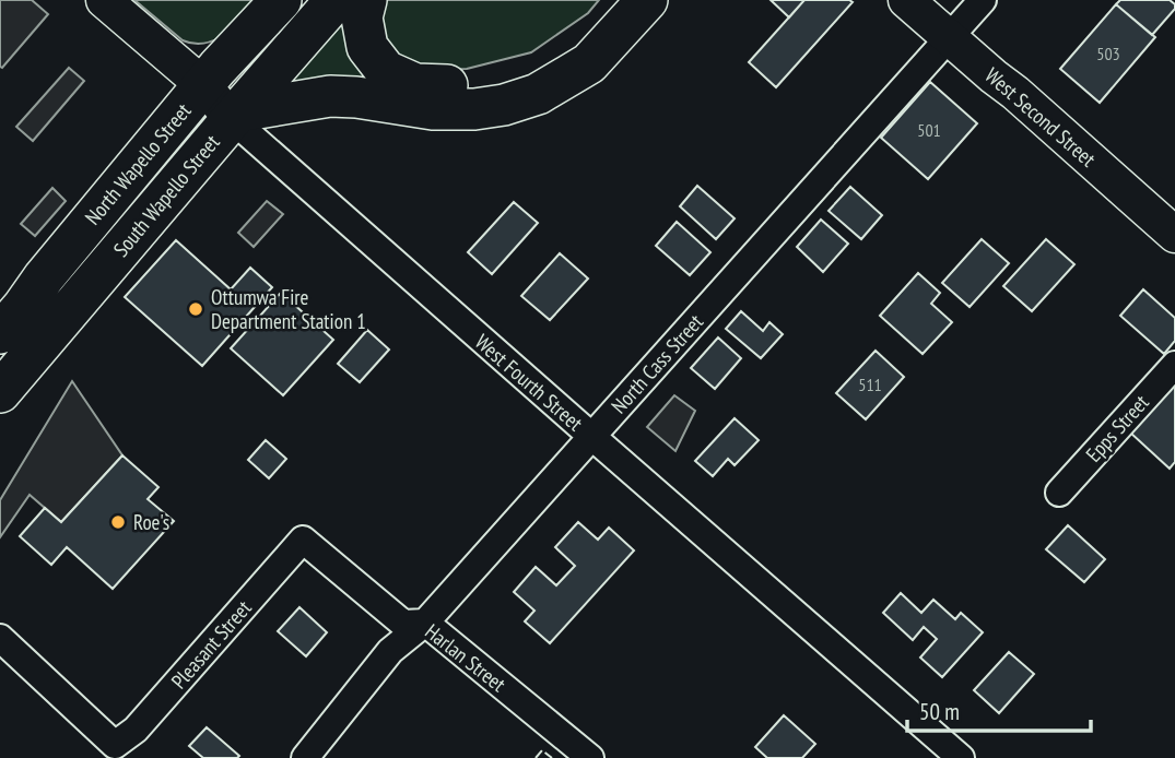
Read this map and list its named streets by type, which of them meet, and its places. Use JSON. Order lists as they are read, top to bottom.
{
  "streets": {
    "highway": ["North Wapello Street", "South Wapello Street"],
    "main road": ["West Second Street", "West Fourth Street"],
    "street": [
      "North Cass Street",
      "Epps Street",
      "Pleasant Street",
      "Harlan Street"
    ]
  },
  "crossings": [
    ["West Second Street", "North Cass Street"],
    ["North Wapello Street", "West Fourth Street"],
    ["South Wapello Street", "West Fourth Street"],
    ["North Cass Street", "West Fourth Street"],
    ["North Cass Street", "Harlan Street"],
    ["Pleasant Street", "Harlan Street"]
  ],
  "places": ["Ottumwa Fire Department Station 1", "Roe's"],
  "house_numbers": ["503", "501", "511"],
  "scale_bar": "50 m"
}
